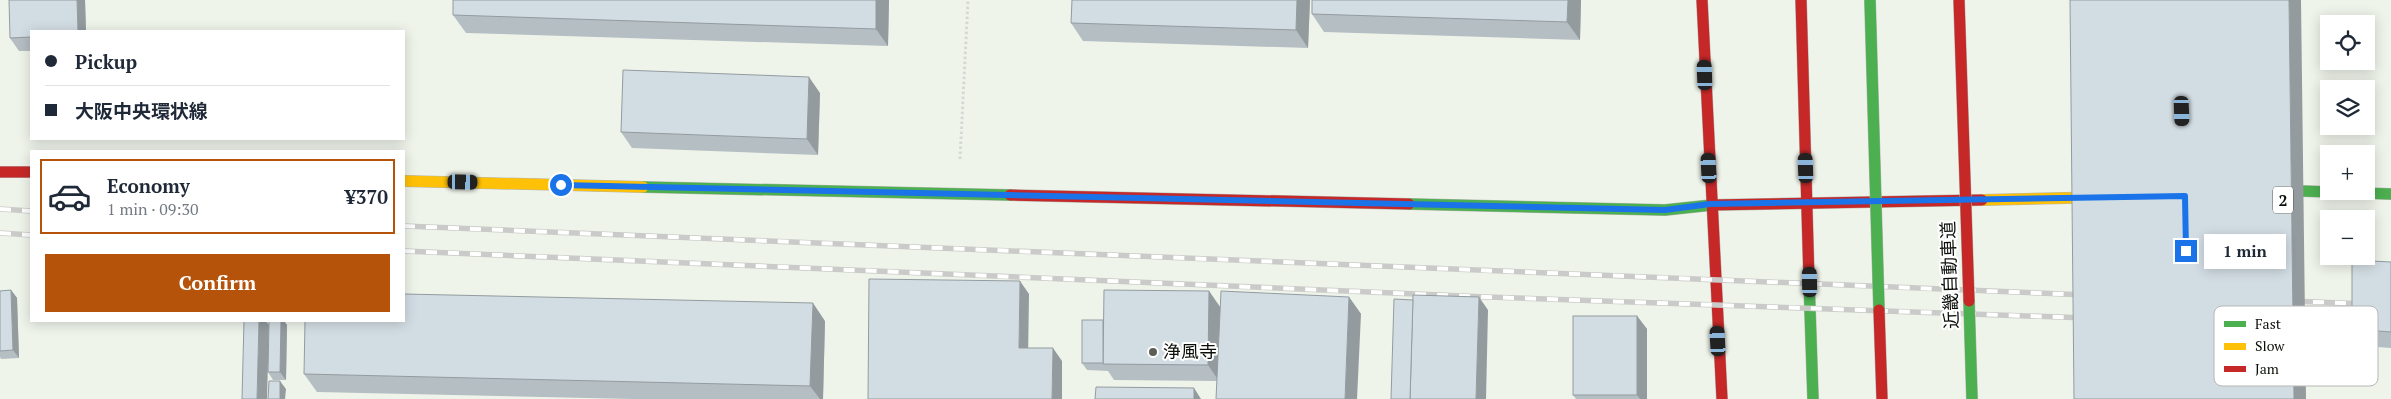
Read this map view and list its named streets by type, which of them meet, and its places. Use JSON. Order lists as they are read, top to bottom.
{
  "streets": {
    "main road": ["近畿自動車道"]
  },
  "places": ["浄風寺"],
  "legend": ["Fast", "Slow", "Jam"],
  "page": {
    "map_buttons": ["+", "−"],
    "banner": ["Pickup", "大阪中央環状線"],
    "list": [
      {
        "name": "Economy",
        "note": "1 min · 09:30",
        "value": "¥370"
      }
    ],
    "bubble": "1 min",
    "buttons": "Confirm"
  }
}
